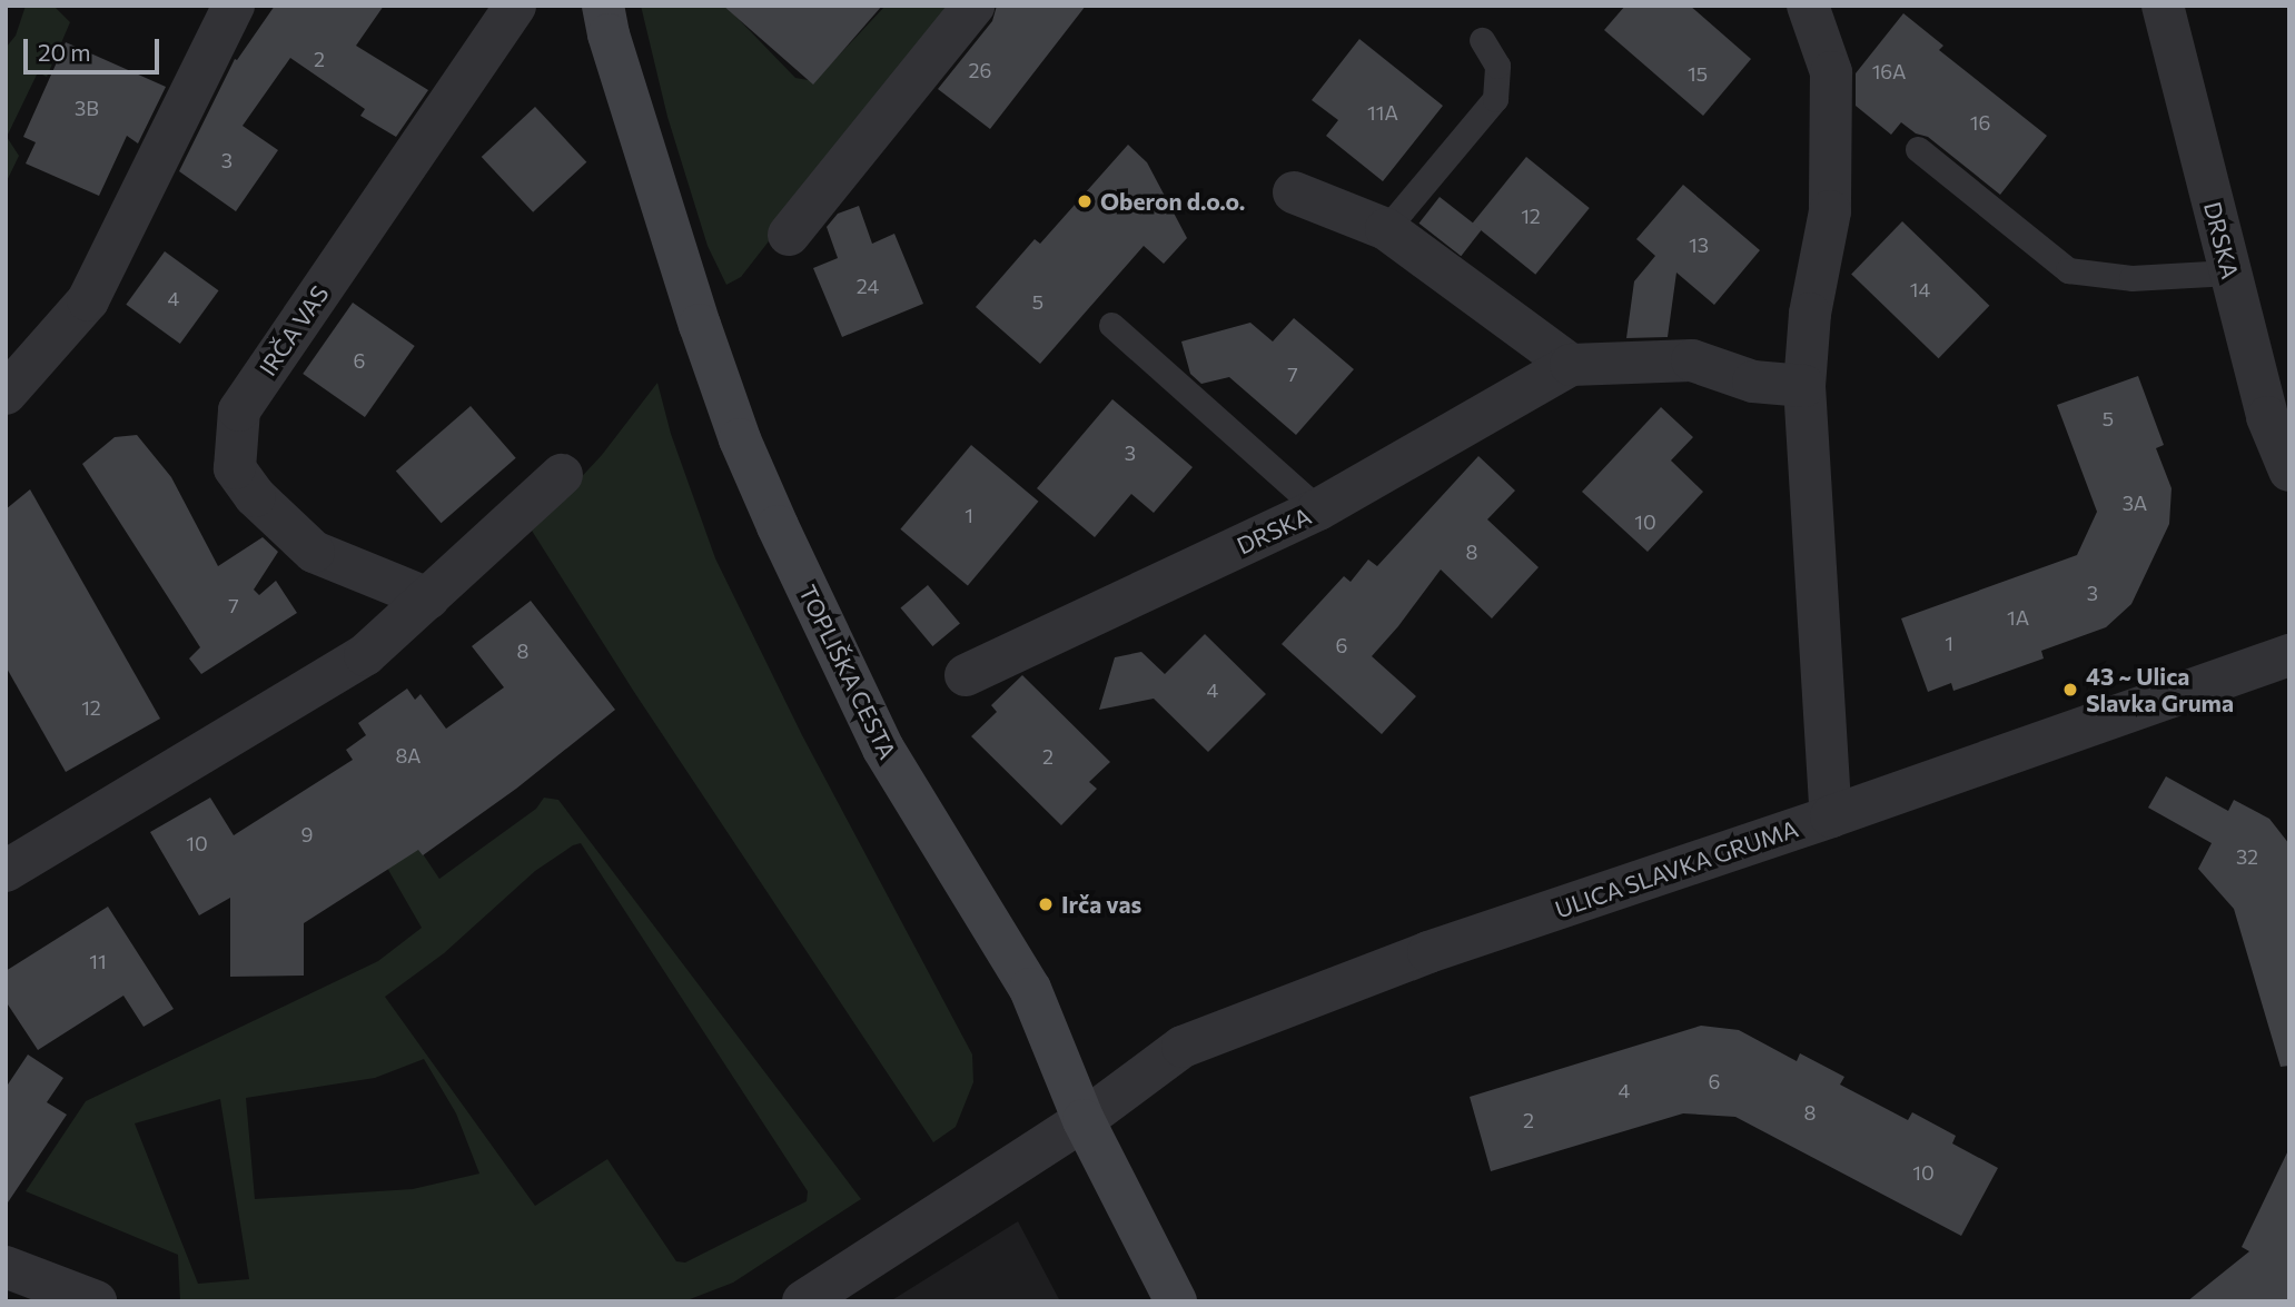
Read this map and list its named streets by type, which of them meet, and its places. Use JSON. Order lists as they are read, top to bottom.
{
  "streets": {
    "main road": ["TOPLIŠKA CESTA"],
    "street": ["DRSKA", "IRČA VAS", "ULICA SLAVKA GRUMA"]
  },
  "crossings": [
    ["TOPLIŠKA CESTA", "ULICA SLAVKA GRUMA"]
  ],
  "places": ["Oberon d.o.o.", "43 ~ Ulica Slavka Gruma", "Irča vas"],
  "house_numbers": [
    "2",
    "26",
    "16A",
    "15",
    "3B",
    "11A",
    "16",
    "3",
    "12",
    "13",
    "24",
    "14",
    "4",
    "5",
    "6",
    "7",
    "5",
    "3",
    "3A",
    "1",
    "10",
    "8",
    "3",
    "7",
    "1A",
    "1",
    "6",
    "8",
    "4",
    "12",
    "8A",
    "2",
    "9",
    "10",
    "32",
    "11",
    "6",
    "4",
    "8",
    "2",
    "10"
  ],
  "scale_bar": "20 m"
}
